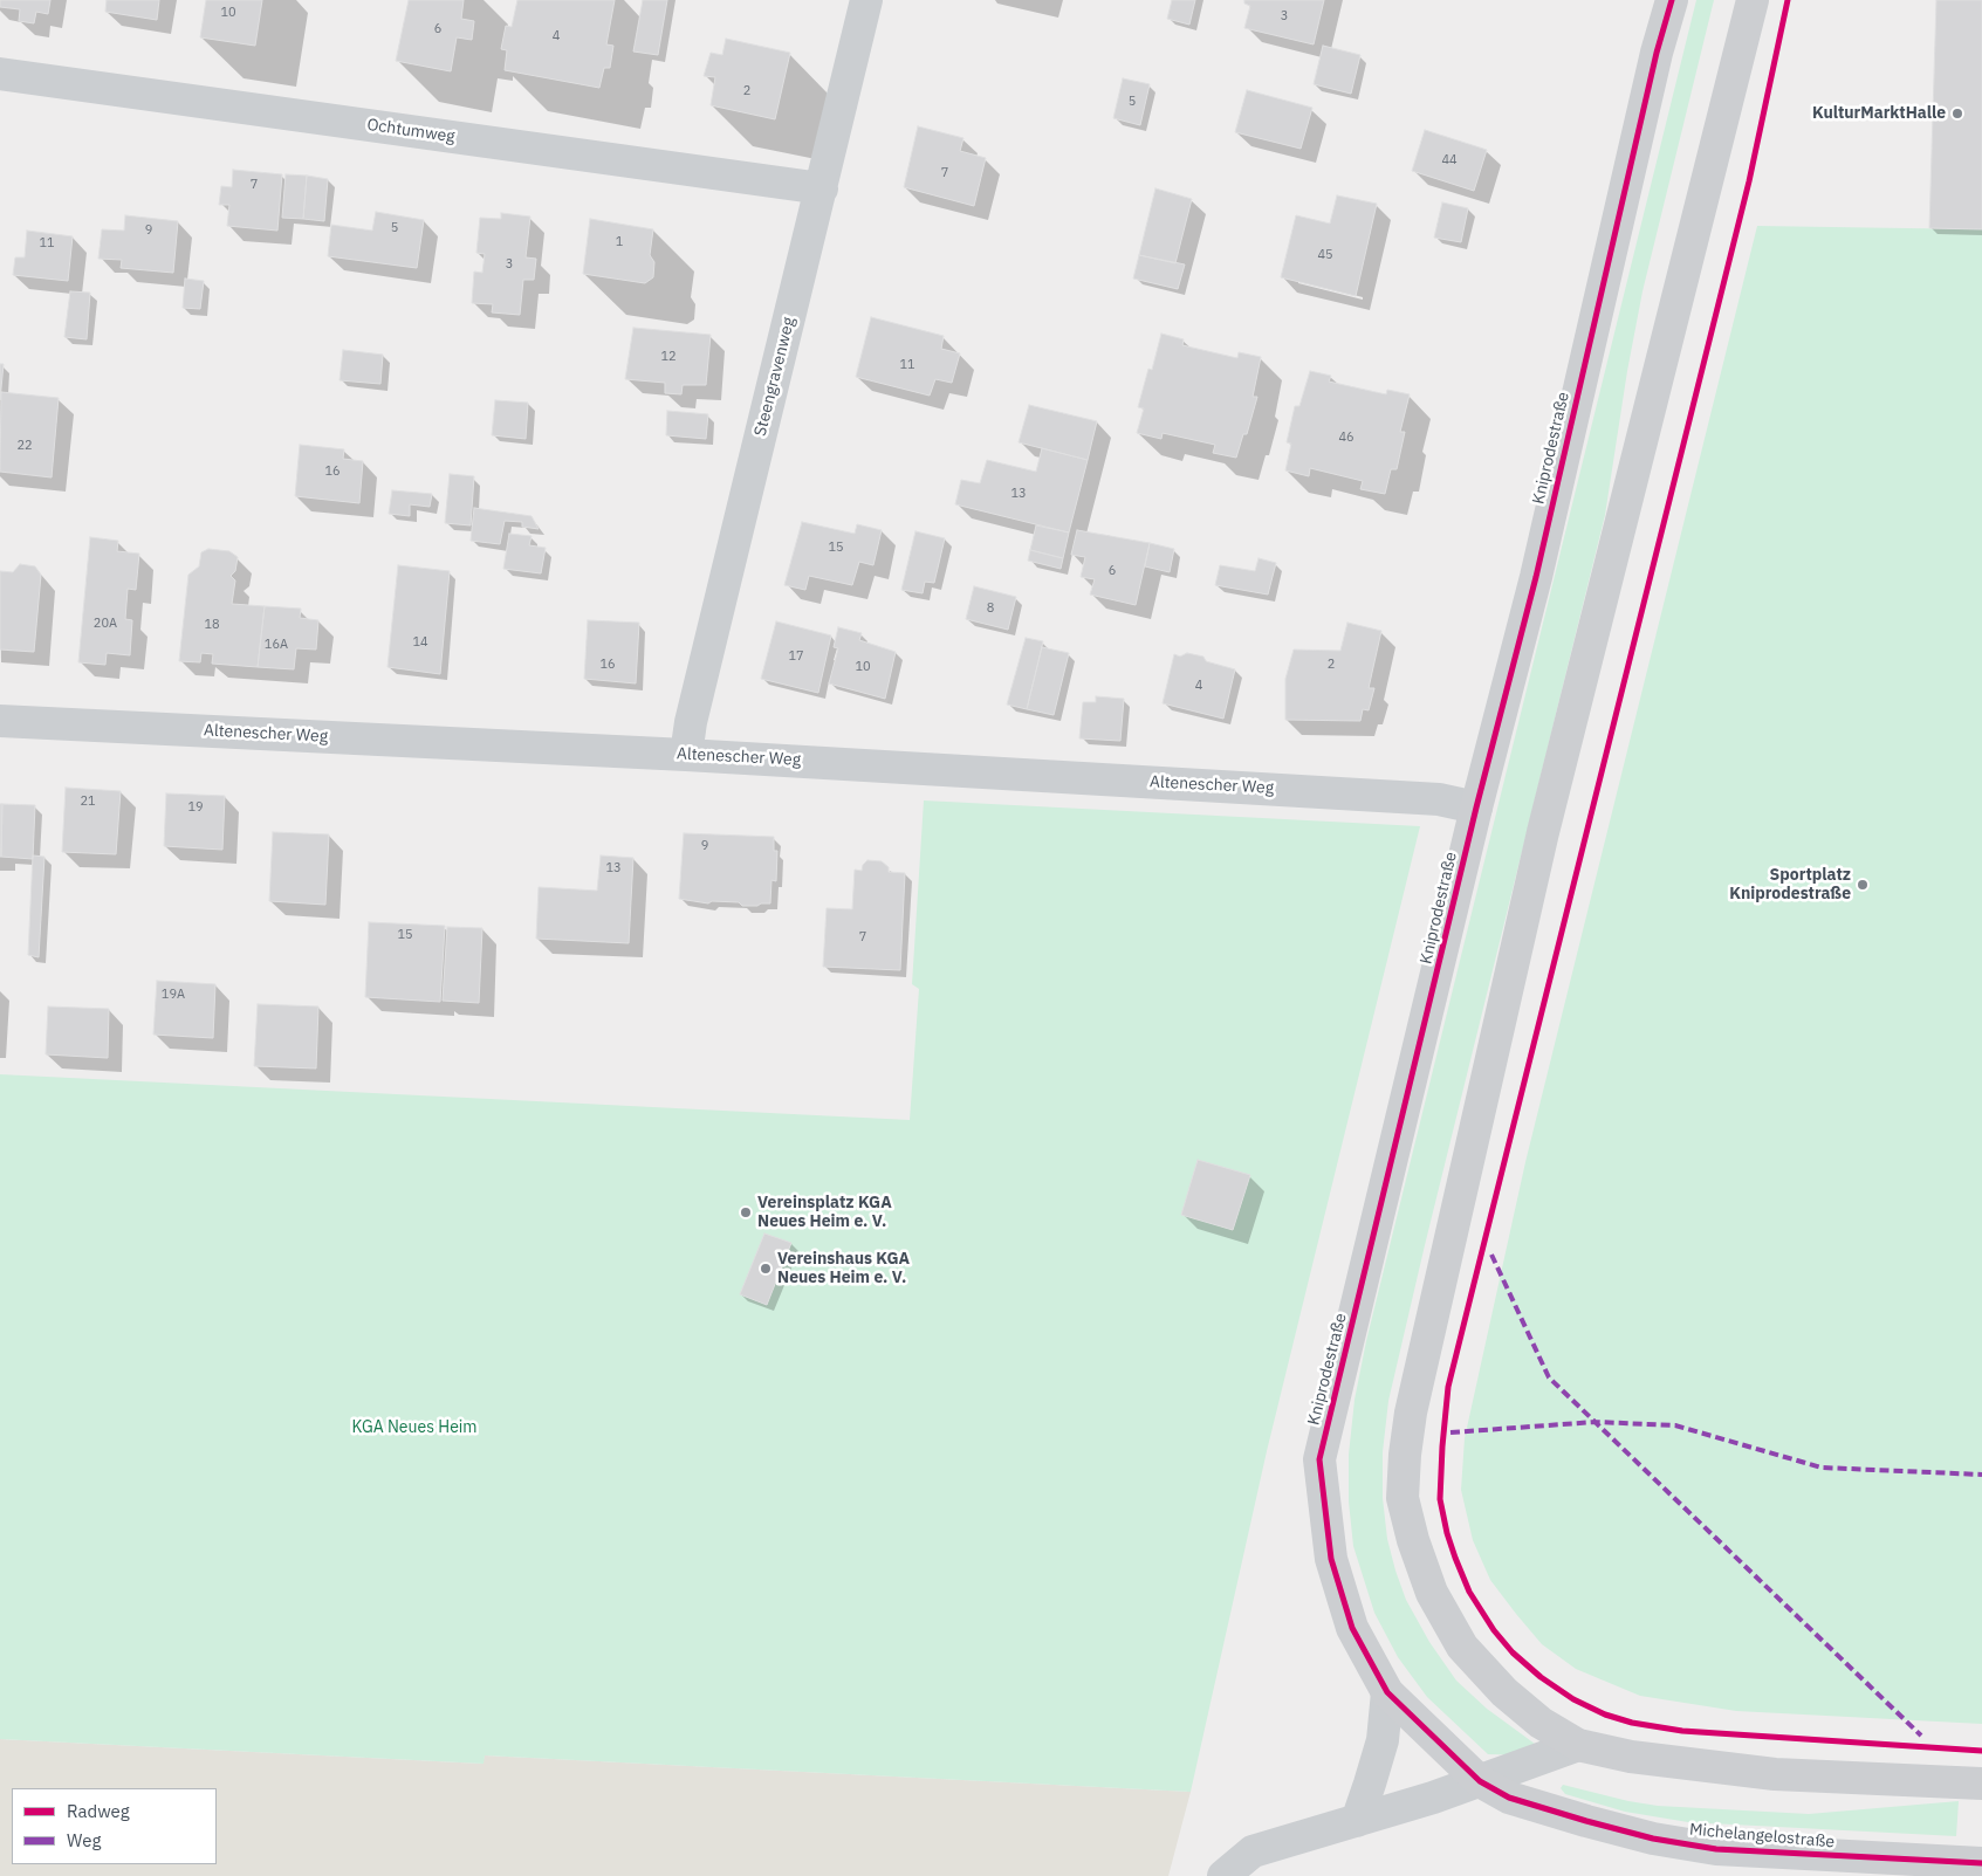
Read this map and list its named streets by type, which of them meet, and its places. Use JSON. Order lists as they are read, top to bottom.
{
  "streets": {
    "main road": ["Kniprodestraße", "Michelangelostraße"],
    "street": ["Ochtumweg", "Steengravenweg", "Altenescher Weg"]
  },
  "crossings": [
    ["Ochtumweg", "Steengravenweg"],
    ["Steengravenweg", "Altenescher Weg"],
    ["Kniprodestraße", "Altenescher Weg"],
    ["Kniprodestraße", "Michelangelostraße"]
  ],
  "parks": ["KGA Neues Heim"],
  "places": [
    "KulturMarktHalle",
    "Sportplatz Kniprodestraße",
    "Vereinsplatz KGA Neues Heim e. V.",
    "Vereinshaus KGA Neues Heim e. V."
  ],
  "house_numbers": [
    "10",
    "3",
    "6",
    "4",
    "2",
    "5",
    "44",
    "7",
    "7",
    "5",
    "9",
    "1",
    "11",
    "45",
    "3",
    "12",
    "11",
    "46",
    "22",
    "16",
    "13",
    "15",
    "6",
    "8",
    "20A",
    "18",
    "14",
    "16A",
    "17",
    "16",
    "2",
    "10",
    "4",
    "21",
    "19",
    "9",
    "13",
    "15",
    "7",
    "19A"
  ],
  "legend": ["Radweg", "Weg"]
}
